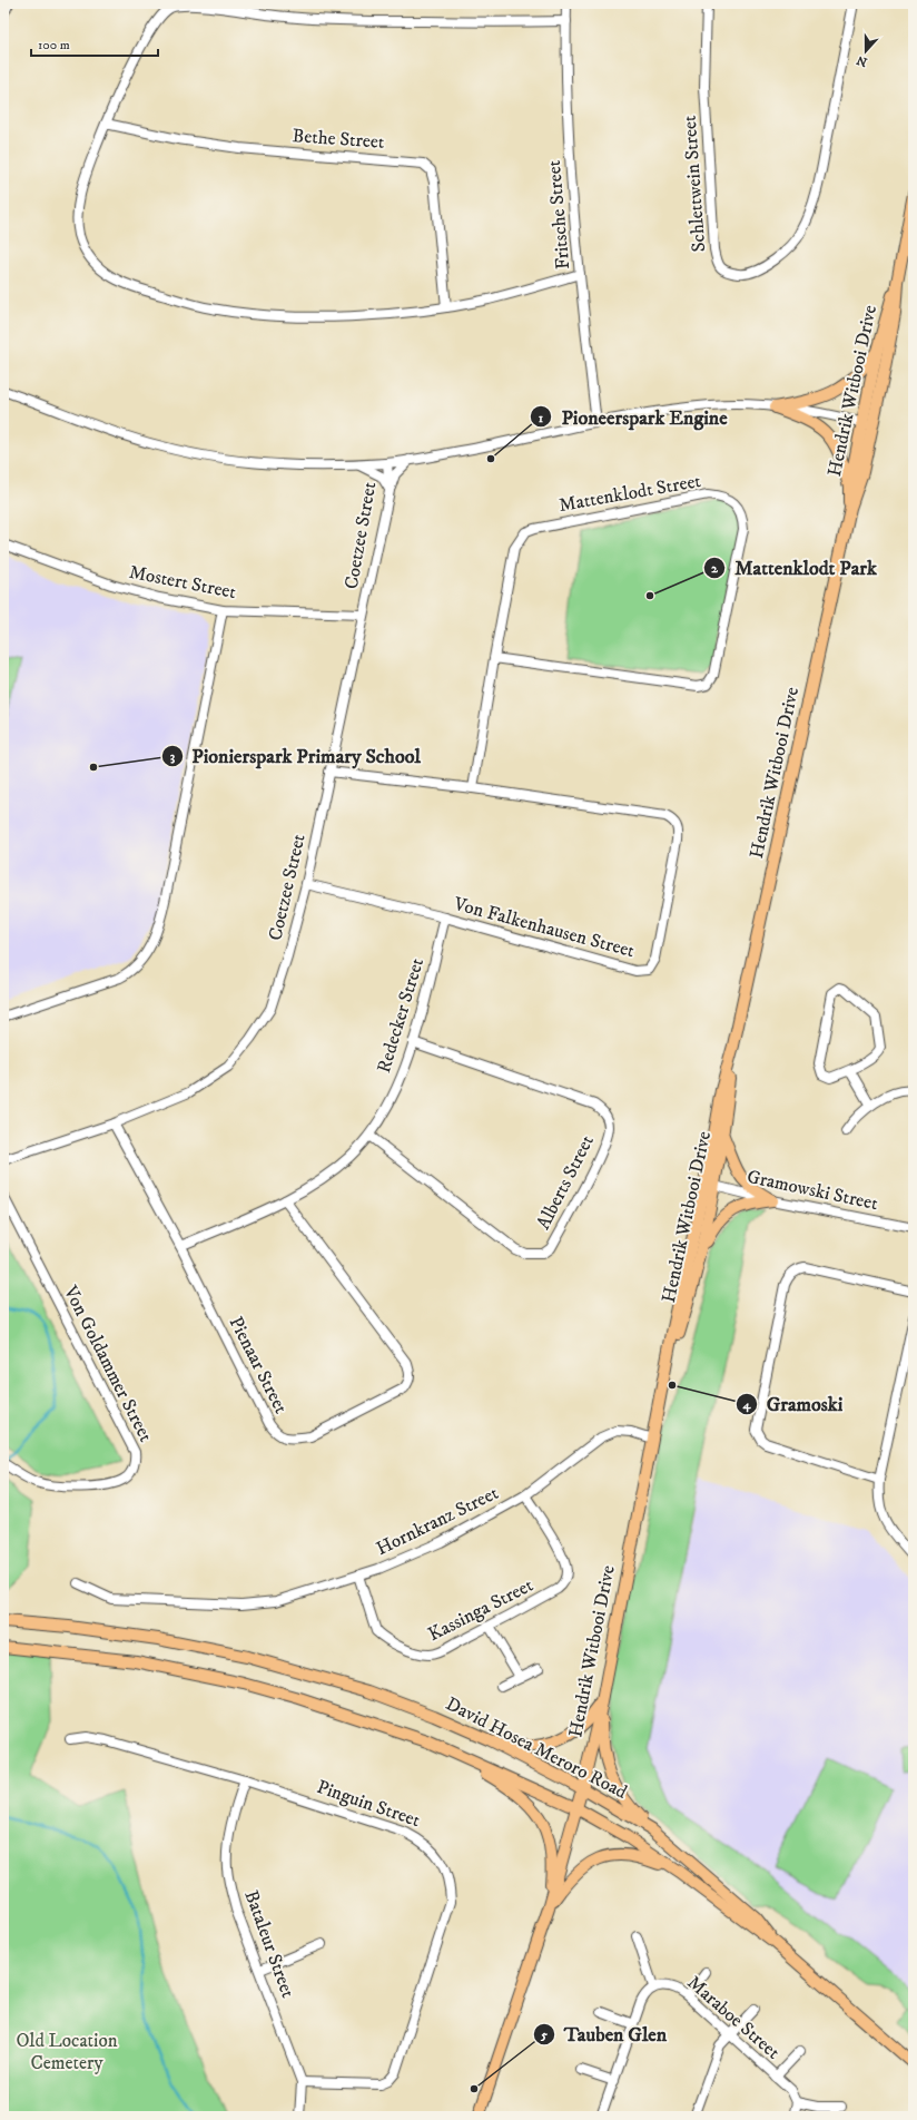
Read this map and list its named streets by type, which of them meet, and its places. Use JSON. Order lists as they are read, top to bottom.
{
  "streets": {
    "main road": ["Hendrik Witbooi Drive", "David Hosea Meroro Road"],
    "street": [
      "Bethe Street",
      "Schlettwein Street",
      "Fritsche Street",
      "Mattenklodt Street",
      "Coetzee Street",
      "Mostert Street",
      "Von Falkenhausen Street",
      "Redecker Street",
      "Alberts Street",
      "Gramowski Street",
      "Von Goldammer Street",
      "Pienaar Street",
      "Hornkranz Street",
      "Kassinga Street",
      "Pinguin Street",
      "Bataleur Street",
      "Maraboe Street"
    ]
  },
  "crossings": [
    ["Hendrik Witbooi Drive", "Gramowski Street"],
    ["Hendrik Witbooi Drive", "Hornkranz Street"],
    ["Hendrik Witbooi Drive", "David Hosea Meroro Road"],
    ["Mattenklodt Street", "Von Falkenhausen Street"],
    ["Coetzee Street", "Mostert Street"],
    ["Coetzee Street", "Von Falkenhausen Street"],
    ["Coetzee Street", "Pienaar Street"],
    ["Von Falkenhausen Street", "Redecker Street"],
    ["Redecker Street", "Alberts Street"],
    ["Redecker Street", "Pienaar Street"],
    ["Hornkranz Street", "Kassinga Street"],
    ["Pinguin Street", "Bataleur Street"]
  ],
  "parks": ["Old Location Cemetery"],
  "places": [
    "Pioneerspark Engine",
    "Mattenklodt Park",
    "Pionierspark Primary School",
    "Gramoski",
    "Tauben Glen"
  ],
  "scale_bar": "100 m",
  "north": "bottom"
}
